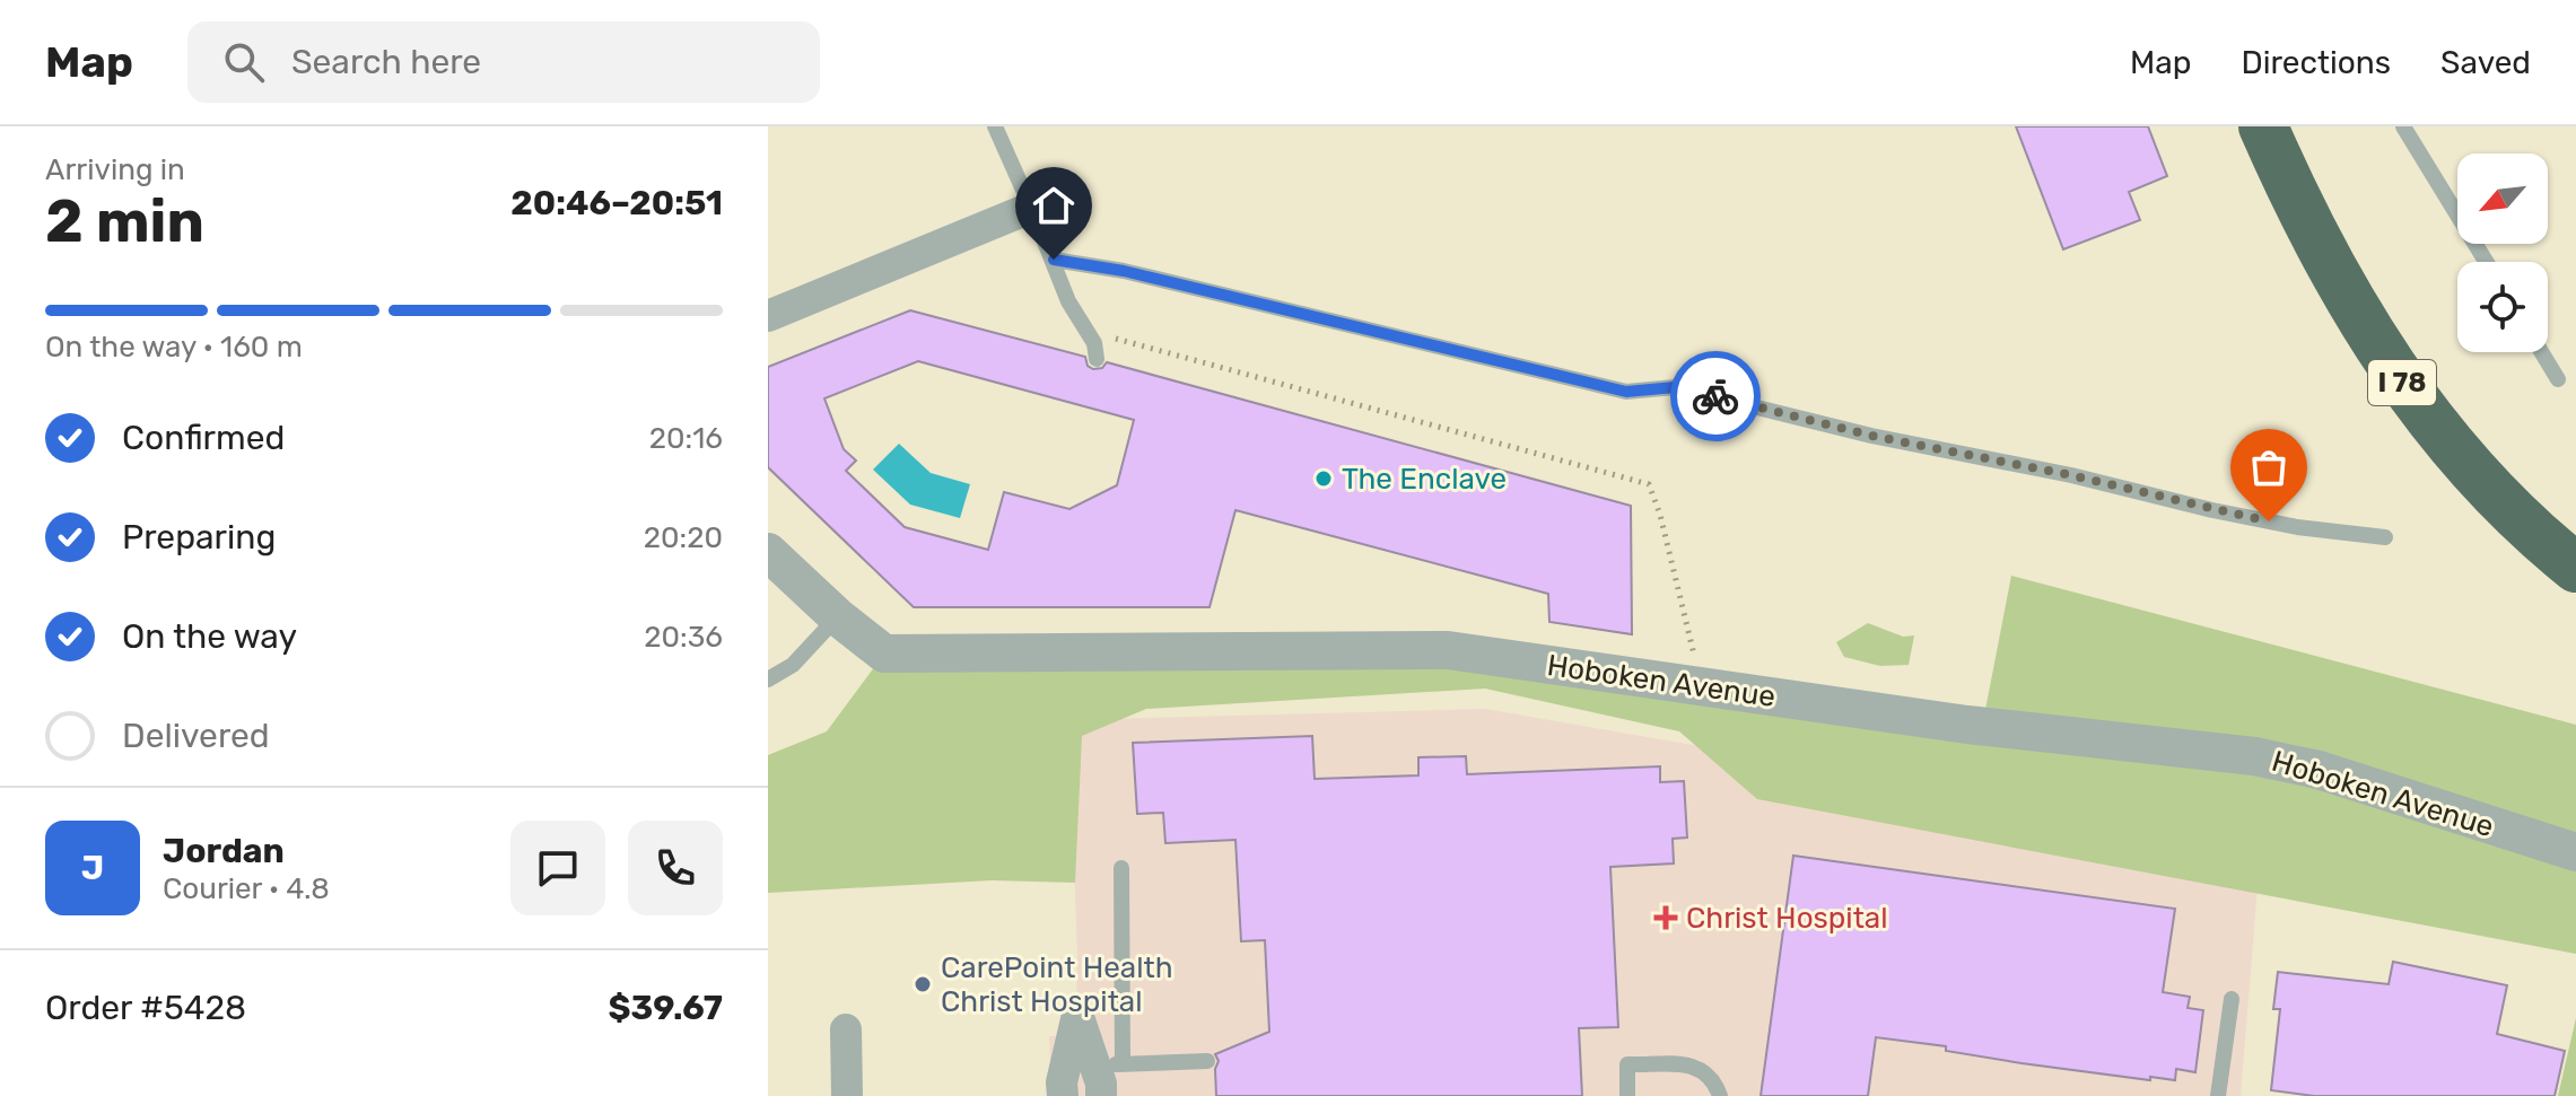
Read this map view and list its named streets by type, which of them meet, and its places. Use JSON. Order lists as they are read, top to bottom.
{
  "streets": {
    "highway": ["I 78"],
    "street": ["Hoboken Avenue"]
  },
  "places": {
    "other": ["The Enclave", "CarePoint Health Christ Hospital"],
    "health": ["Christ Hospital"]
  },
  "north": "bottom left",
  "page": {
    "header": "Map",
    "search": "Search here",
    "nav": ["Map", "Directions", "Saved"],
    "heading": ["2 min", "Arriving in", "20:46–20:51"],
    "panel": [
      "Jordan",
      "Courier · 4.8",
      "Order #5428",
      "$39.67"
    ],
    "bar": "On the way · 160 m",
    "list": [
      ["Confirmed", "20:16"],
      ["Preparing", "20:20"],
      ["On the way", "20:36"],
      "Delivered"
    ],
    "round": "J"
  }
}
